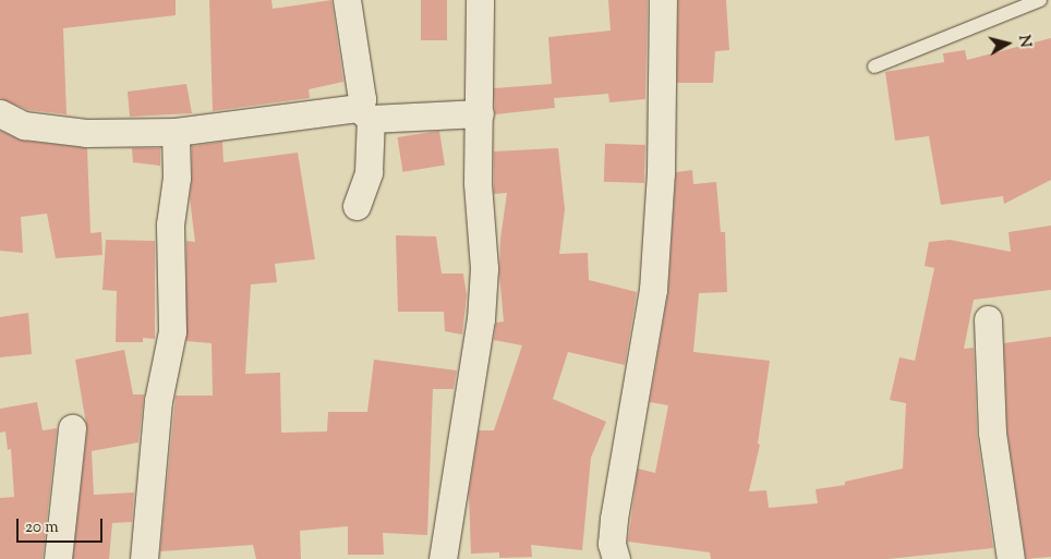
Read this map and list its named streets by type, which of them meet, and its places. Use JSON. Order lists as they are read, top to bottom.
{
  "scale_bar": "20 m",
  "north": "right"
}
